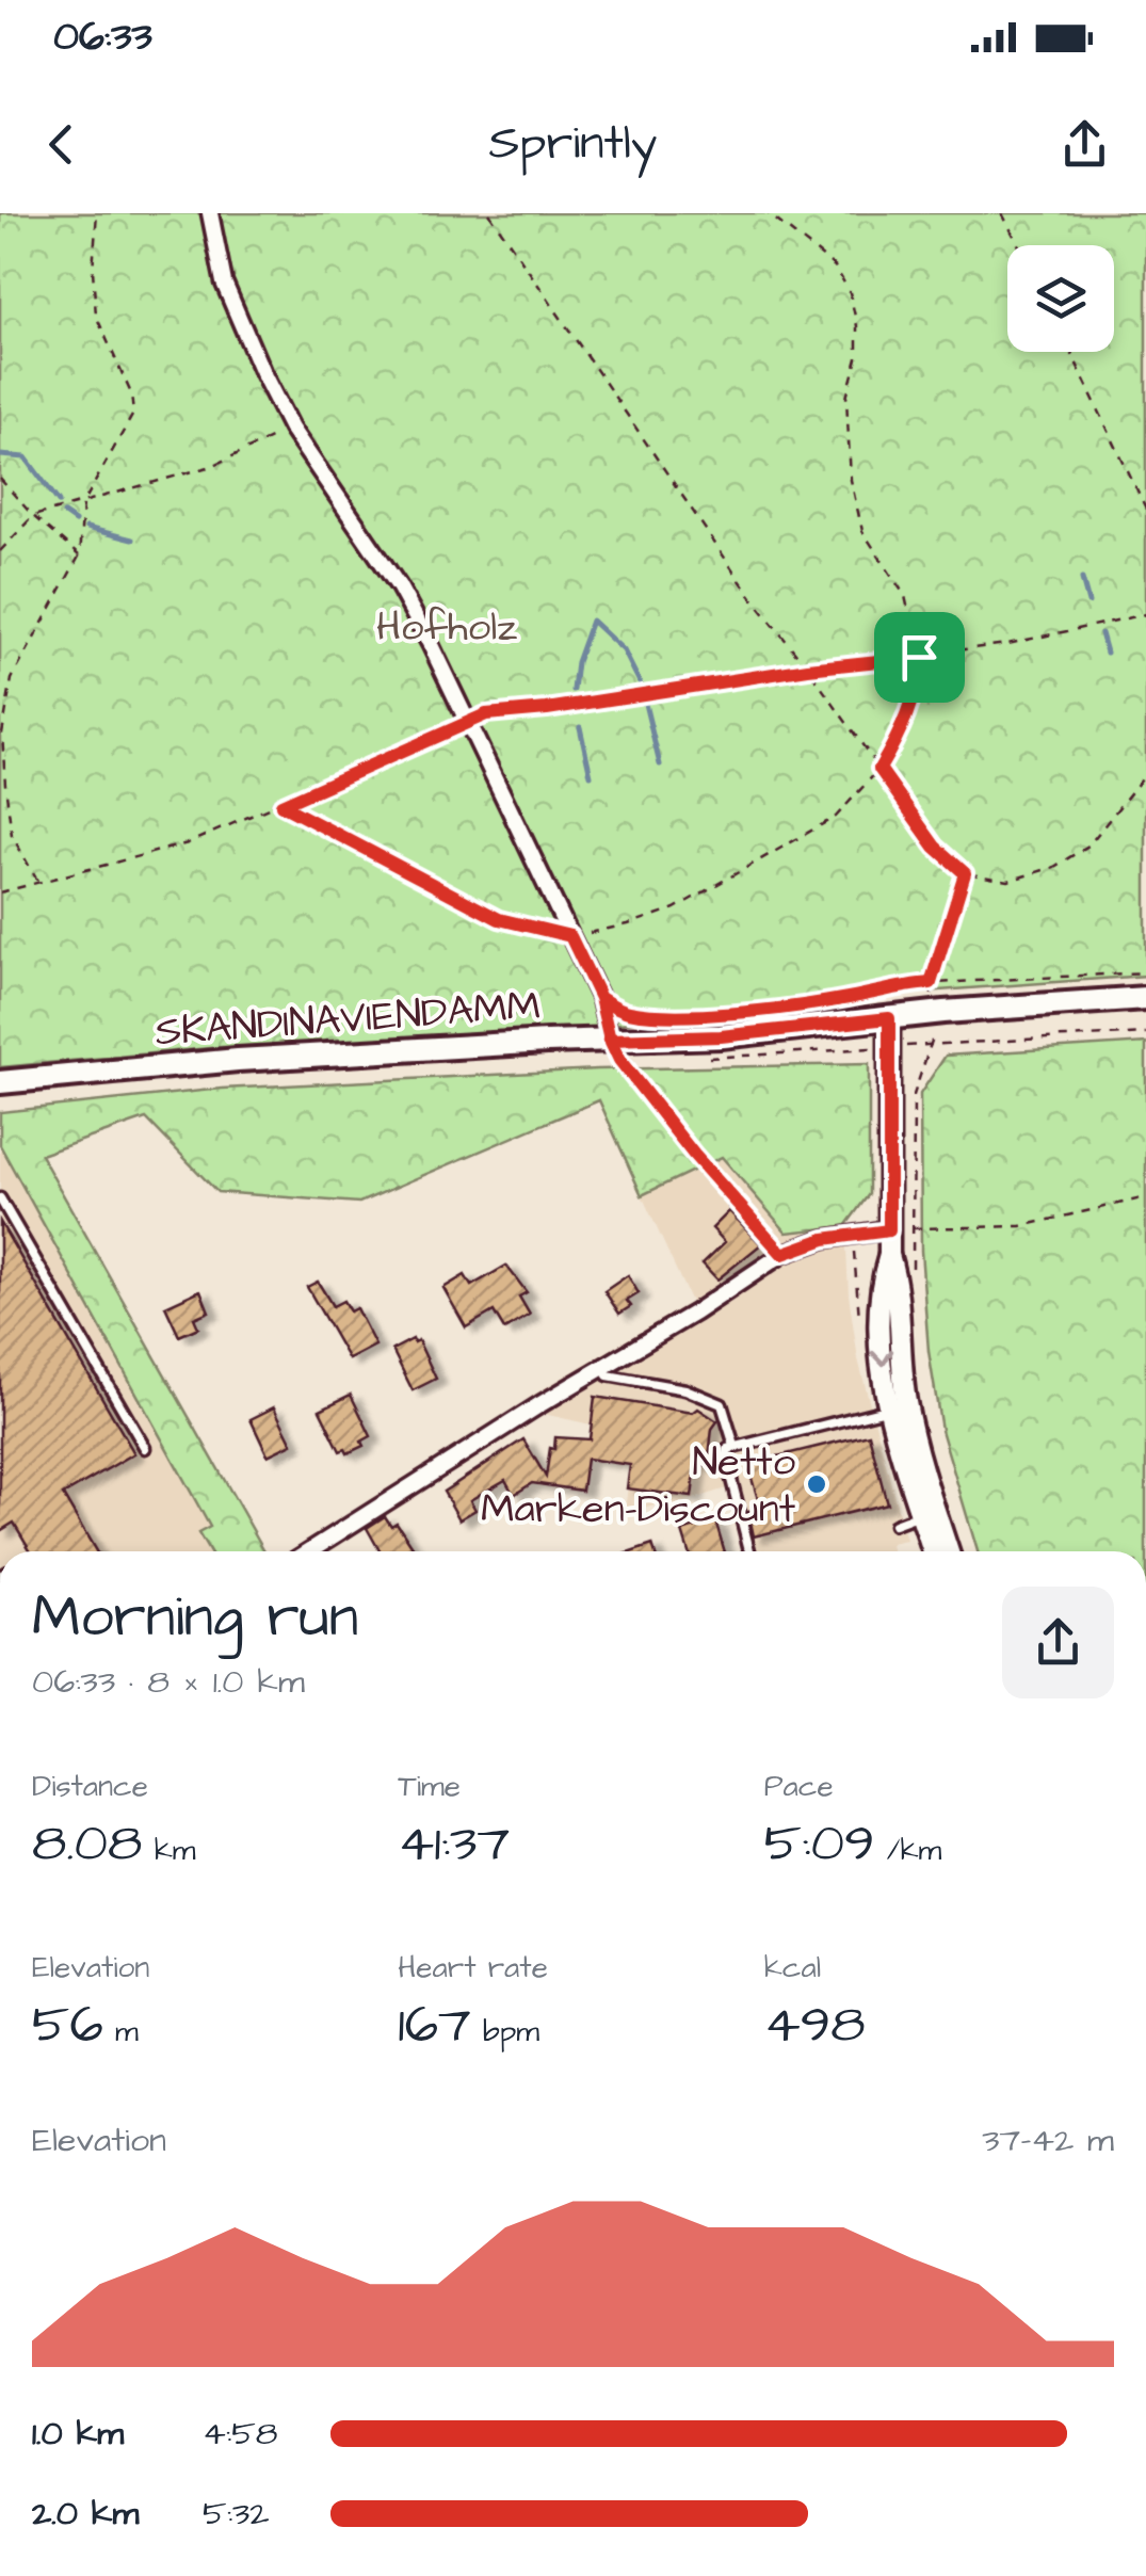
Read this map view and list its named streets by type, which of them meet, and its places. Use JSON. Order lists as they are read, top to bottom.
{
  "streets": {
    "main road": ["SKANDINAVIENDAMM"]
  },
  "parks": ["Hofholz"],
  "places": ["Netto Marken-Discount"],
  "page": {
    "status": "06:33",
    "header": "Sprintly",
    "heading": ["Morning run", "06:33 · 8 × 1.0 km"],
    "stats": [
      ["Distance", "8.08 km"],
      ["Time", "41:37"],
      ["Pace", "5:09 /km"],
      ["Elevation", "56 m"],
      ["Heart rate", "167 bpm"],
      ["kcal", "498"]
    ],
    "chart": ["Elevation", "37–42 m"],
    "list": [
      {
        "name": "1.0 km",
        "note": "4:58"
      },
      {
        "name": "2.0 km",
        "note": "5:32"
      }
    ]
  }
}
